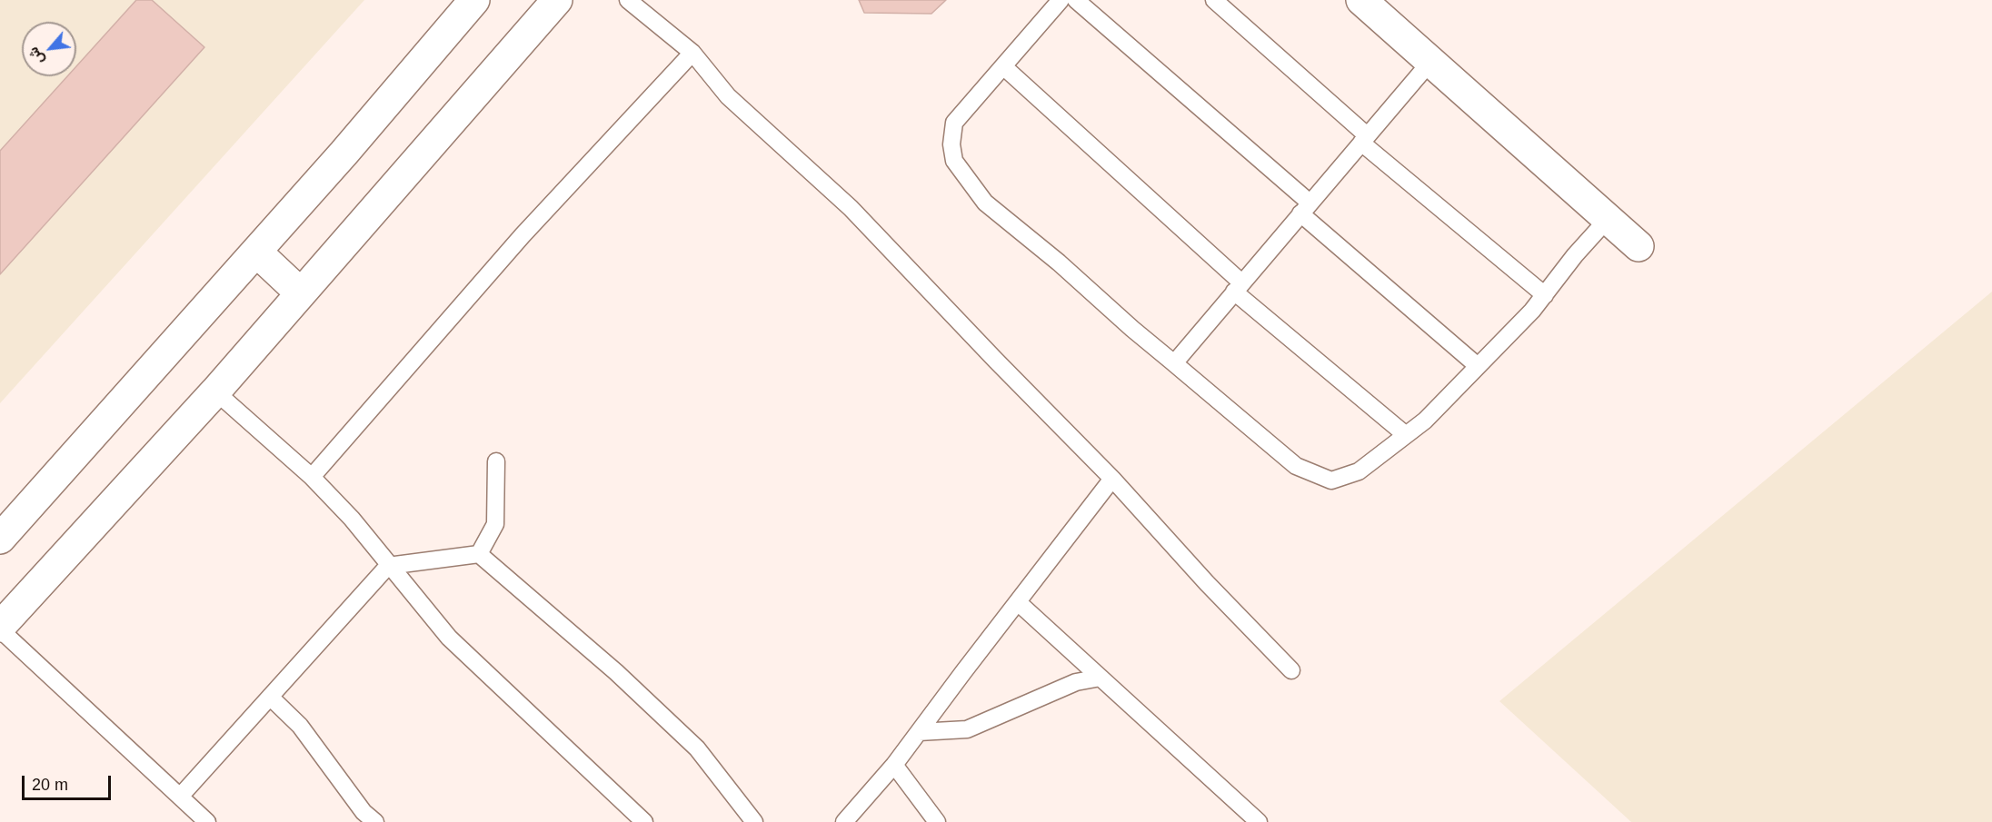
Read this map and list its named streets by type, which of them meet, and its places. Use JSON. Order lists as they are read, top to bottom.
{
  "scale_bar": "20 m",
  "north": "bottom left"
}
